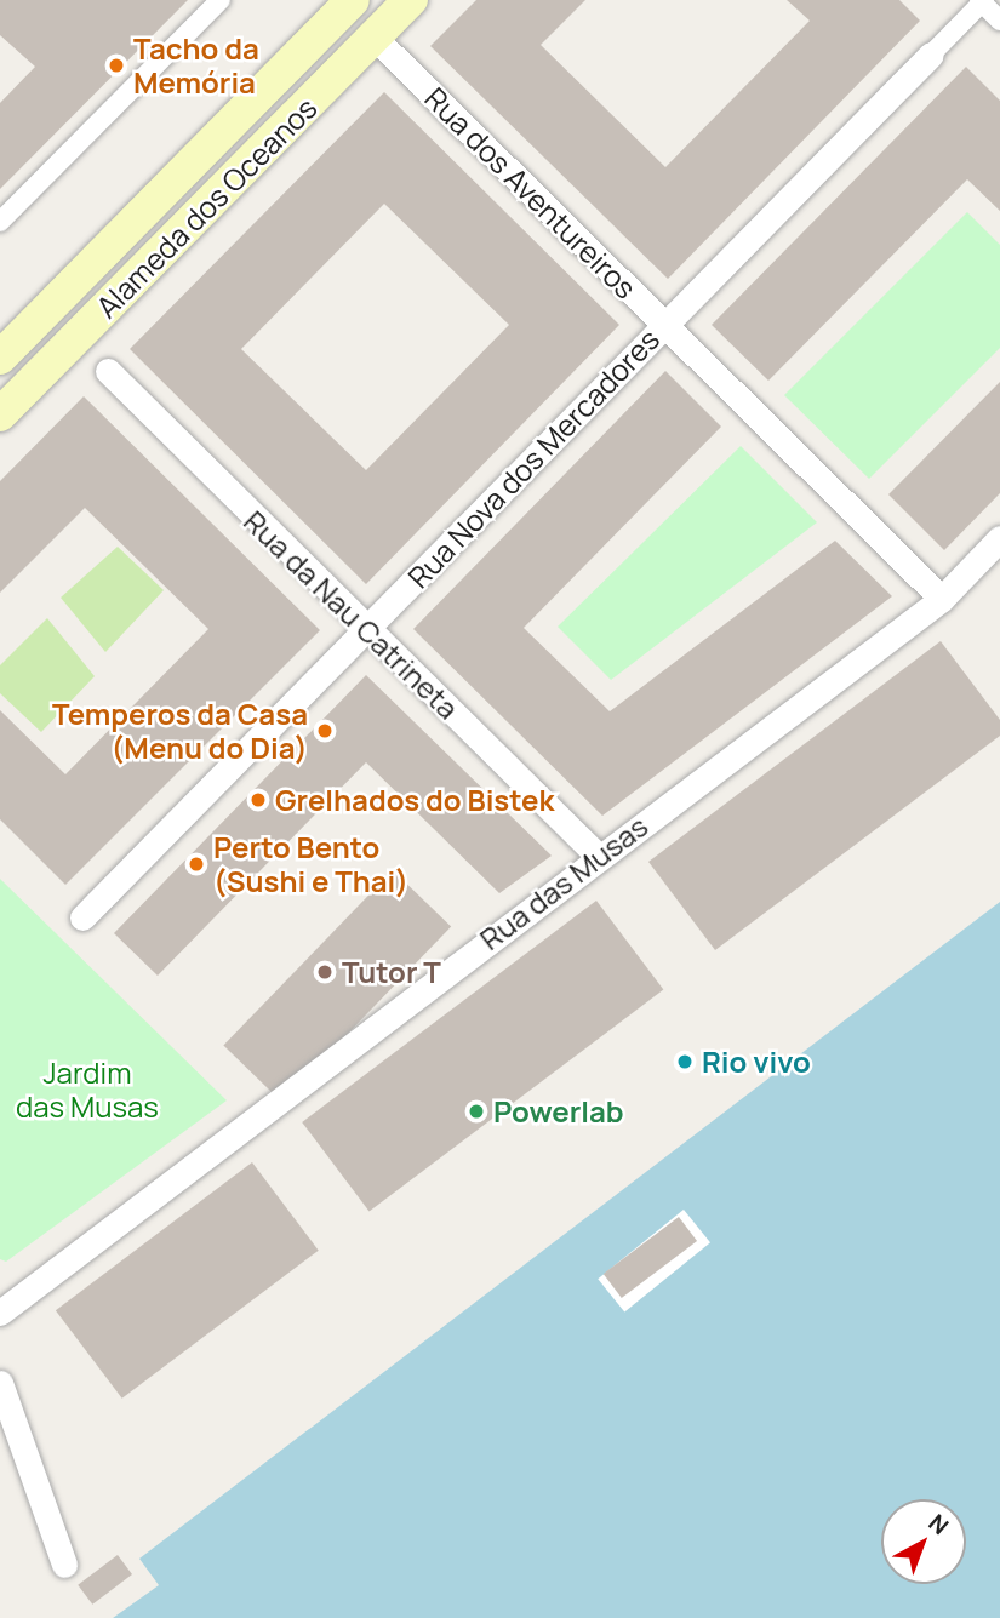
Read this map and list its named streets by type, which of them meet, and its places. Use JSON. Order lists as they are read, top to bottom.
{
  "streets": {
    "main road": ["Alameda dos Oceanos"],
    "street": [
      "Rua dos Aventureiros",
      "Rua Nova dos Mercadores",
      "Rua da Nau Catrineta",
      "Rua das Musas"
    ]
  },
  "crossings": [
    ["Rua dos Aventureiros", "Alameda dos Oceanos"],
    ["Rua dos Aventureiros", "Rua Nova dos Mercadores"],
    ["Rua dos Aventureiros", "Rua das Musas"],
    ["Rua Nova dos Mercadores", "Rua da Nau Catrineta"],
    ["Rua da Nau Catrineta", "Rua das Musas"]
  ],
  "parks": ["Jardim das Musas"],
  "places": [
    "Tacho da Memória",
    "Temperos da Casa (Menu do Dia)",
    "Grelhados do Bistek",
    "Perto Bento (Sushi e Thai)",
    "Tutor T",
    "Rio vivo",
    "Powerlab"
  ],
  "north": "top right"
}
